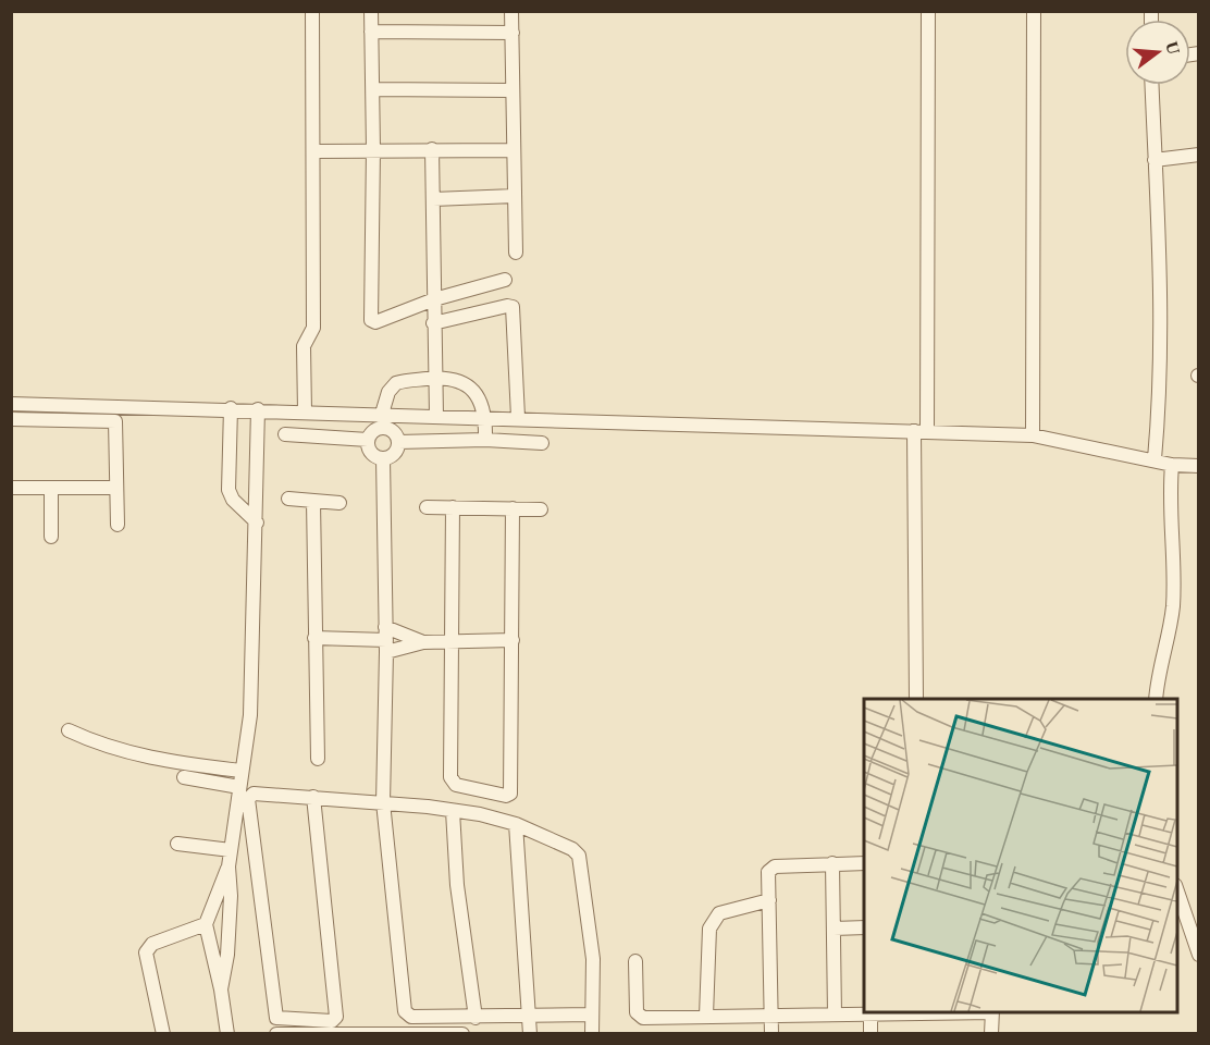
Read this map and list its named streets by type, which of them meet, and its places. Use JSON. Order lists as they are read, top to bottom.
{
  "north": "right"
}
